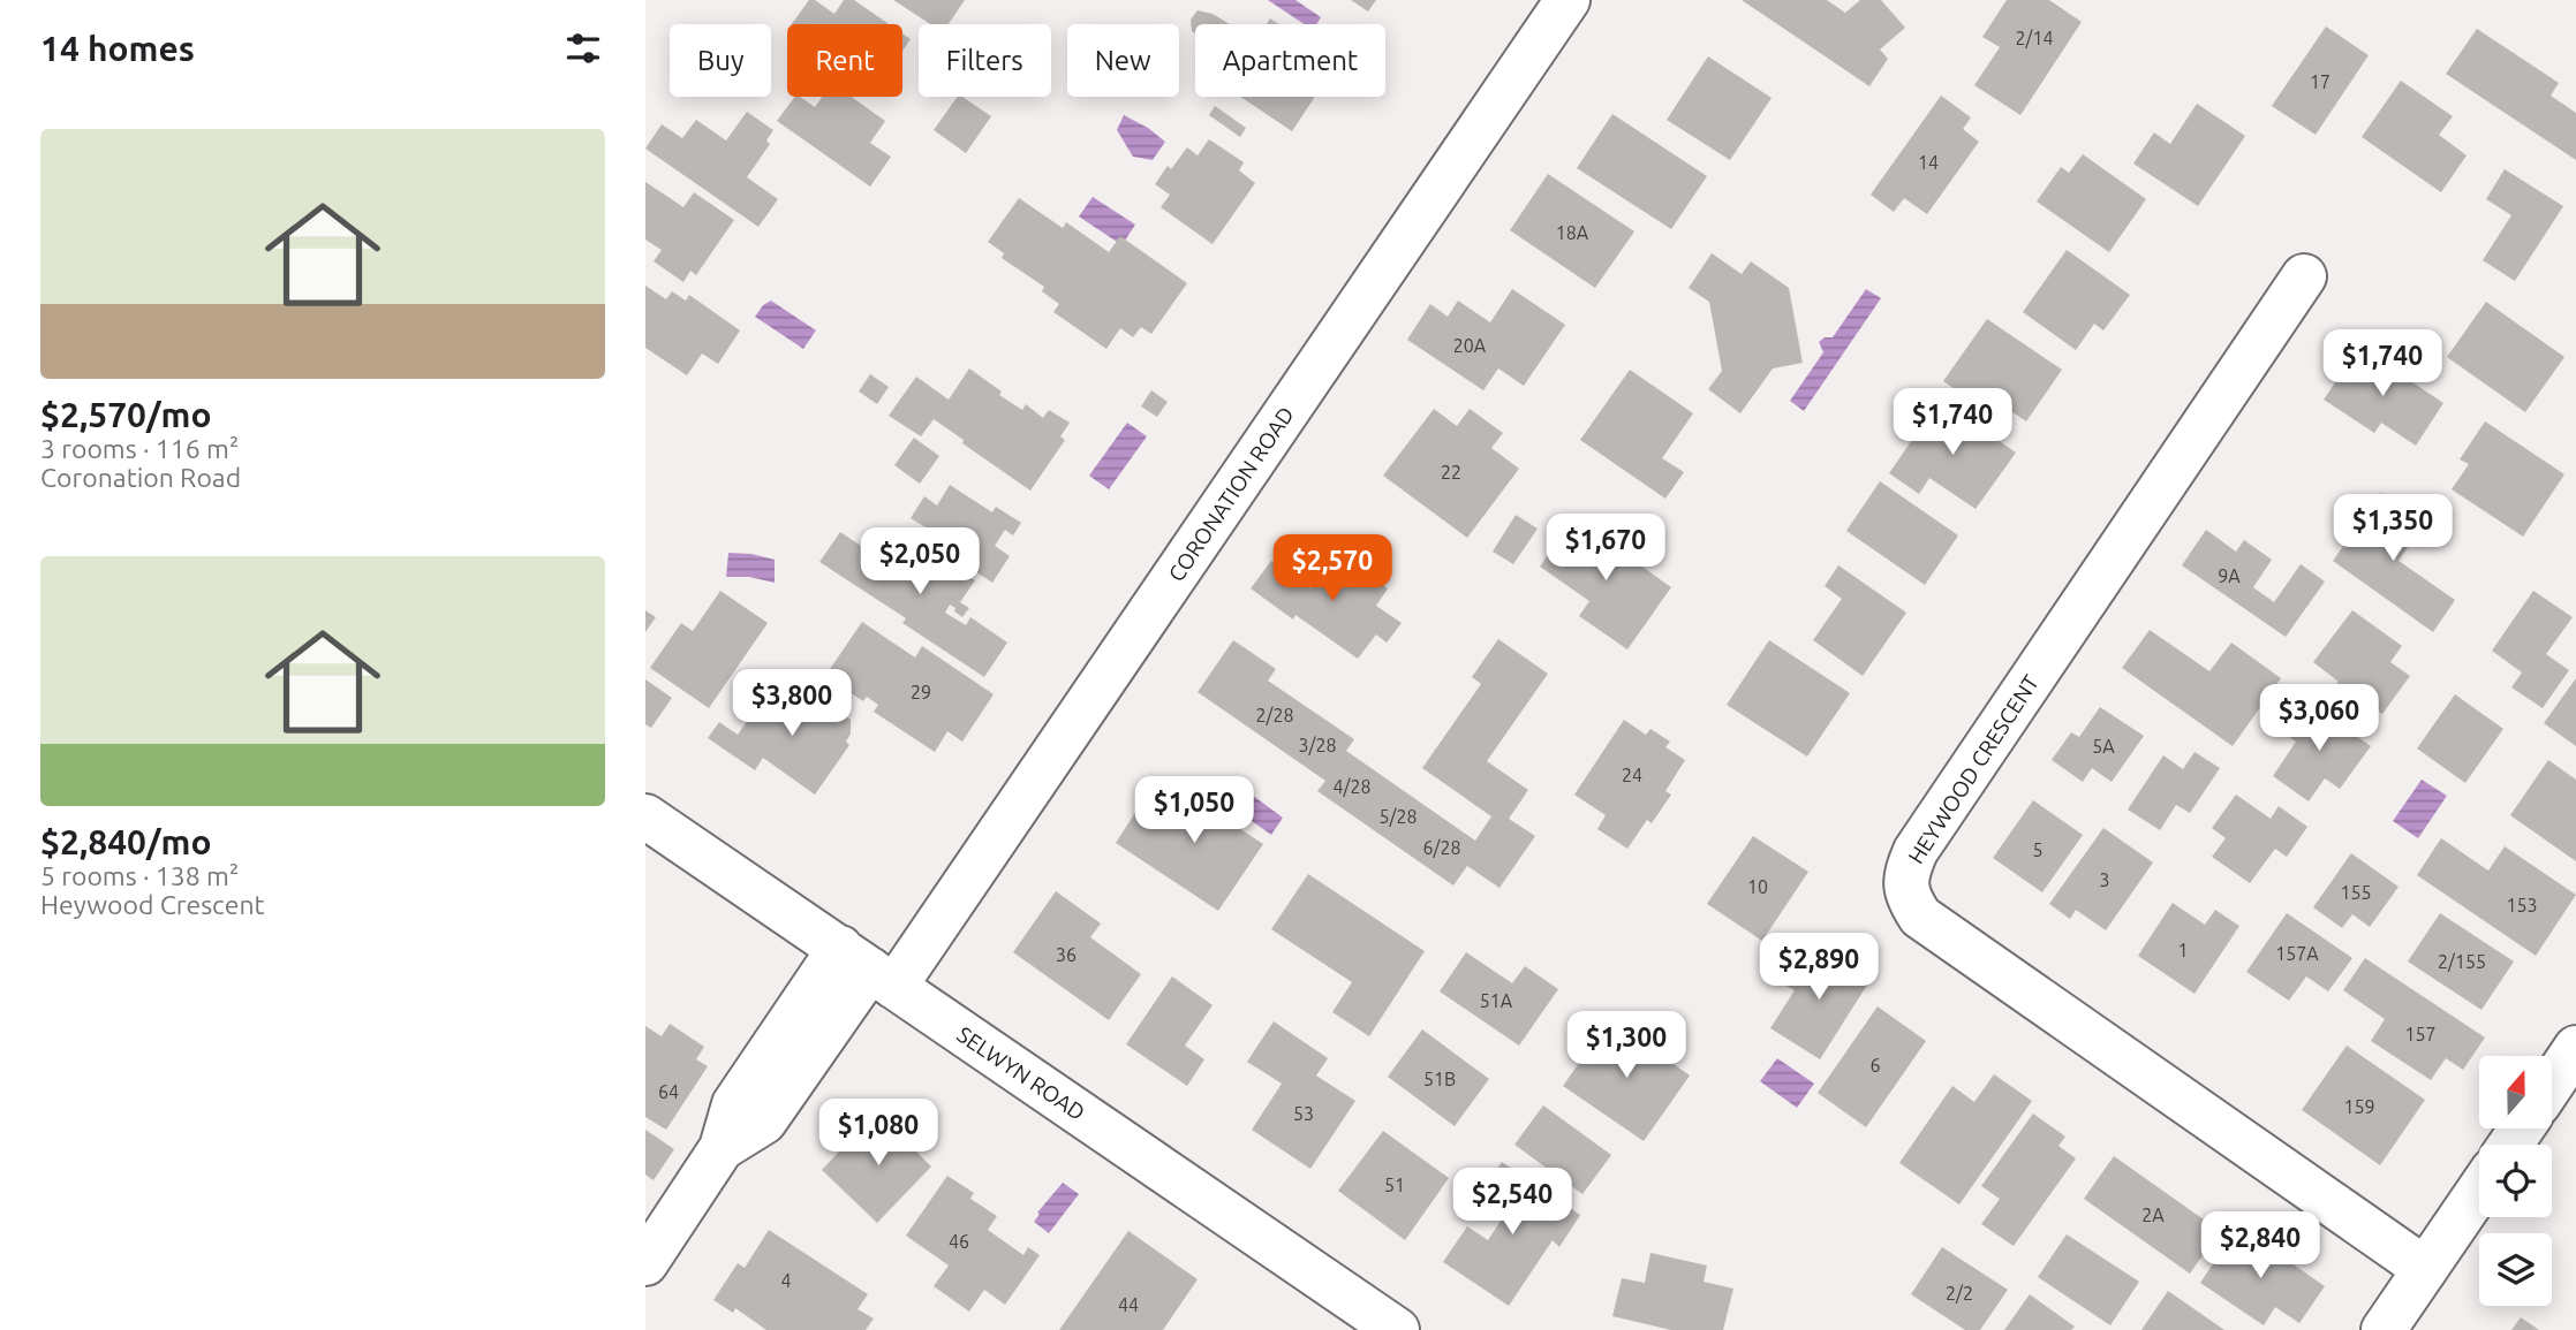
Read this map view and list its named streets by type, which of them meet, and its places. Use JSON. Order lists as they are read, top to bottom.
{
  "streets": {
    "street": ["CORONATION ROAD", "HEYWOOD CRESCENT", "SELWYN ROAD"]
  },
  "crossings": [
    ["CORONATION ROAD", "SELWYN ROAD"]
  ],
  "house_numbers": [
    "2/14",
    "17",
    "14",
    "18A",
    "20A",
    "22",
    "9A",
    "29",
    "2/28",
    "3/28",
    "5A",
    "24",
    "4/28",
    "5/28",
    "6/28",
    "5",
    "3",
    "10",
    "155",
    "153",
    "1",
    "157A",
    "36",
    "2/155",
    "51A",
    "157",
    "6",
    "51B",
    "64",
    "159",
    "53",
    "51",
    "2A",
    "46",
    "4",
    "2/2",
    "44"
  ],
  "north": "top",
  "page": {
    "heading": "14 homes",
    "chip": [
      "Buy",
      "Rent",
      "Filters",
      "New",
      "Apartment"
    ],
    "list": [
      {
        "name": "$2,570/mo",
        "note": "3 rooms · 116 m² · Coronation Road"
      },
      {
        "name": "$2,840/mo",
        "note": "5 rooms · 138 m² · Heywood Crescent"
      }
    ],
    "price": [
      "$1,740",
      "$1,740",
      "$1,350",
      "$1,670",
      "$2,050",
      "$2,570",
      "$3,800",
      "$3,060",
      "$1,050",
      "$2,890",
      "$1,300",
      "$1,080",
      "$2,540",
      "$2,840"
    ]
  }
}
